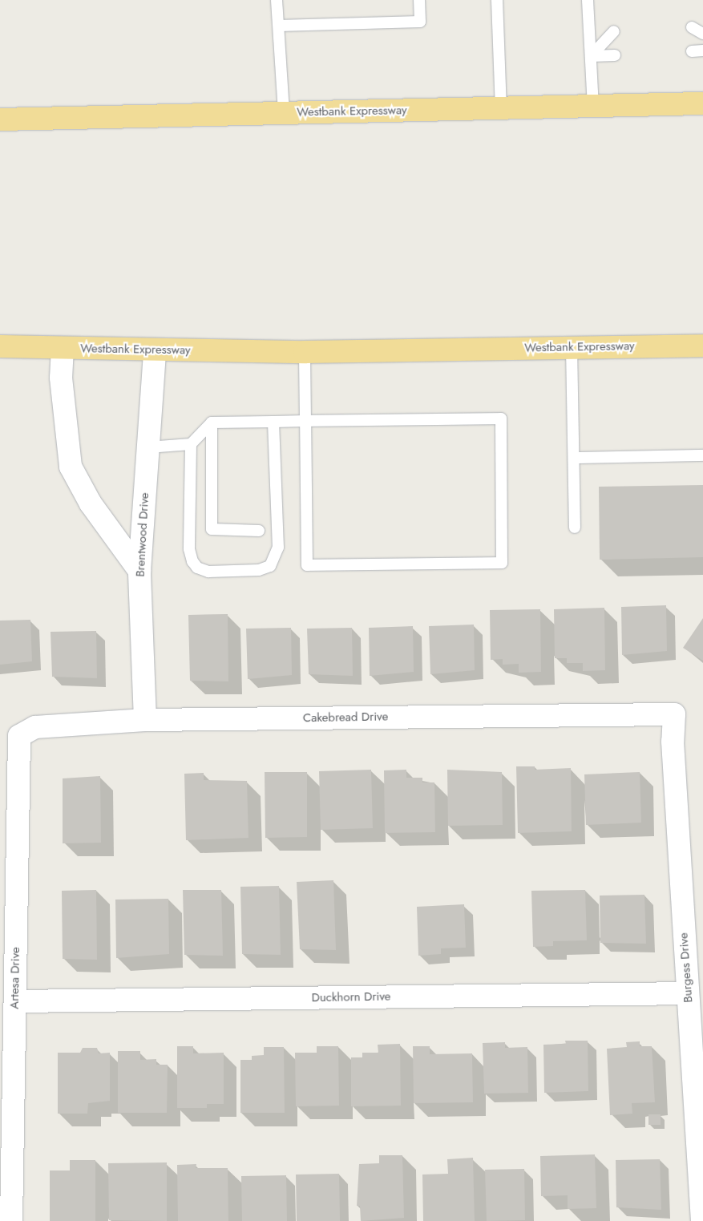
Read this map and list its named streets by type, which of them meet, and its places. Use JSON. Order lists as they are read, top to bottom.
{
  "streets": {
    "highway": ["Westbank Expressway"],
    "street": [
      "Brentwood Drive",
      "Cakebread Drive",
      "Burgess Drive",
      "Artesa Drive",
      "Duckhorn Drive"
    ]
  },
  "crossings": [
    ["Westbank Expressway", "Brentwood Drive"],
    ["Brentwood Drive", "Cakebread Drive"],
    ["Cakebread Drive", "Burgess Drive"],
    ["Cakebread Drive", "Artesa Drive"],
    ["Burgess Drive", "Duckhorn Drive"],
    ["Artesa Drive", "Duckhorn Drive"]
  ]
}
